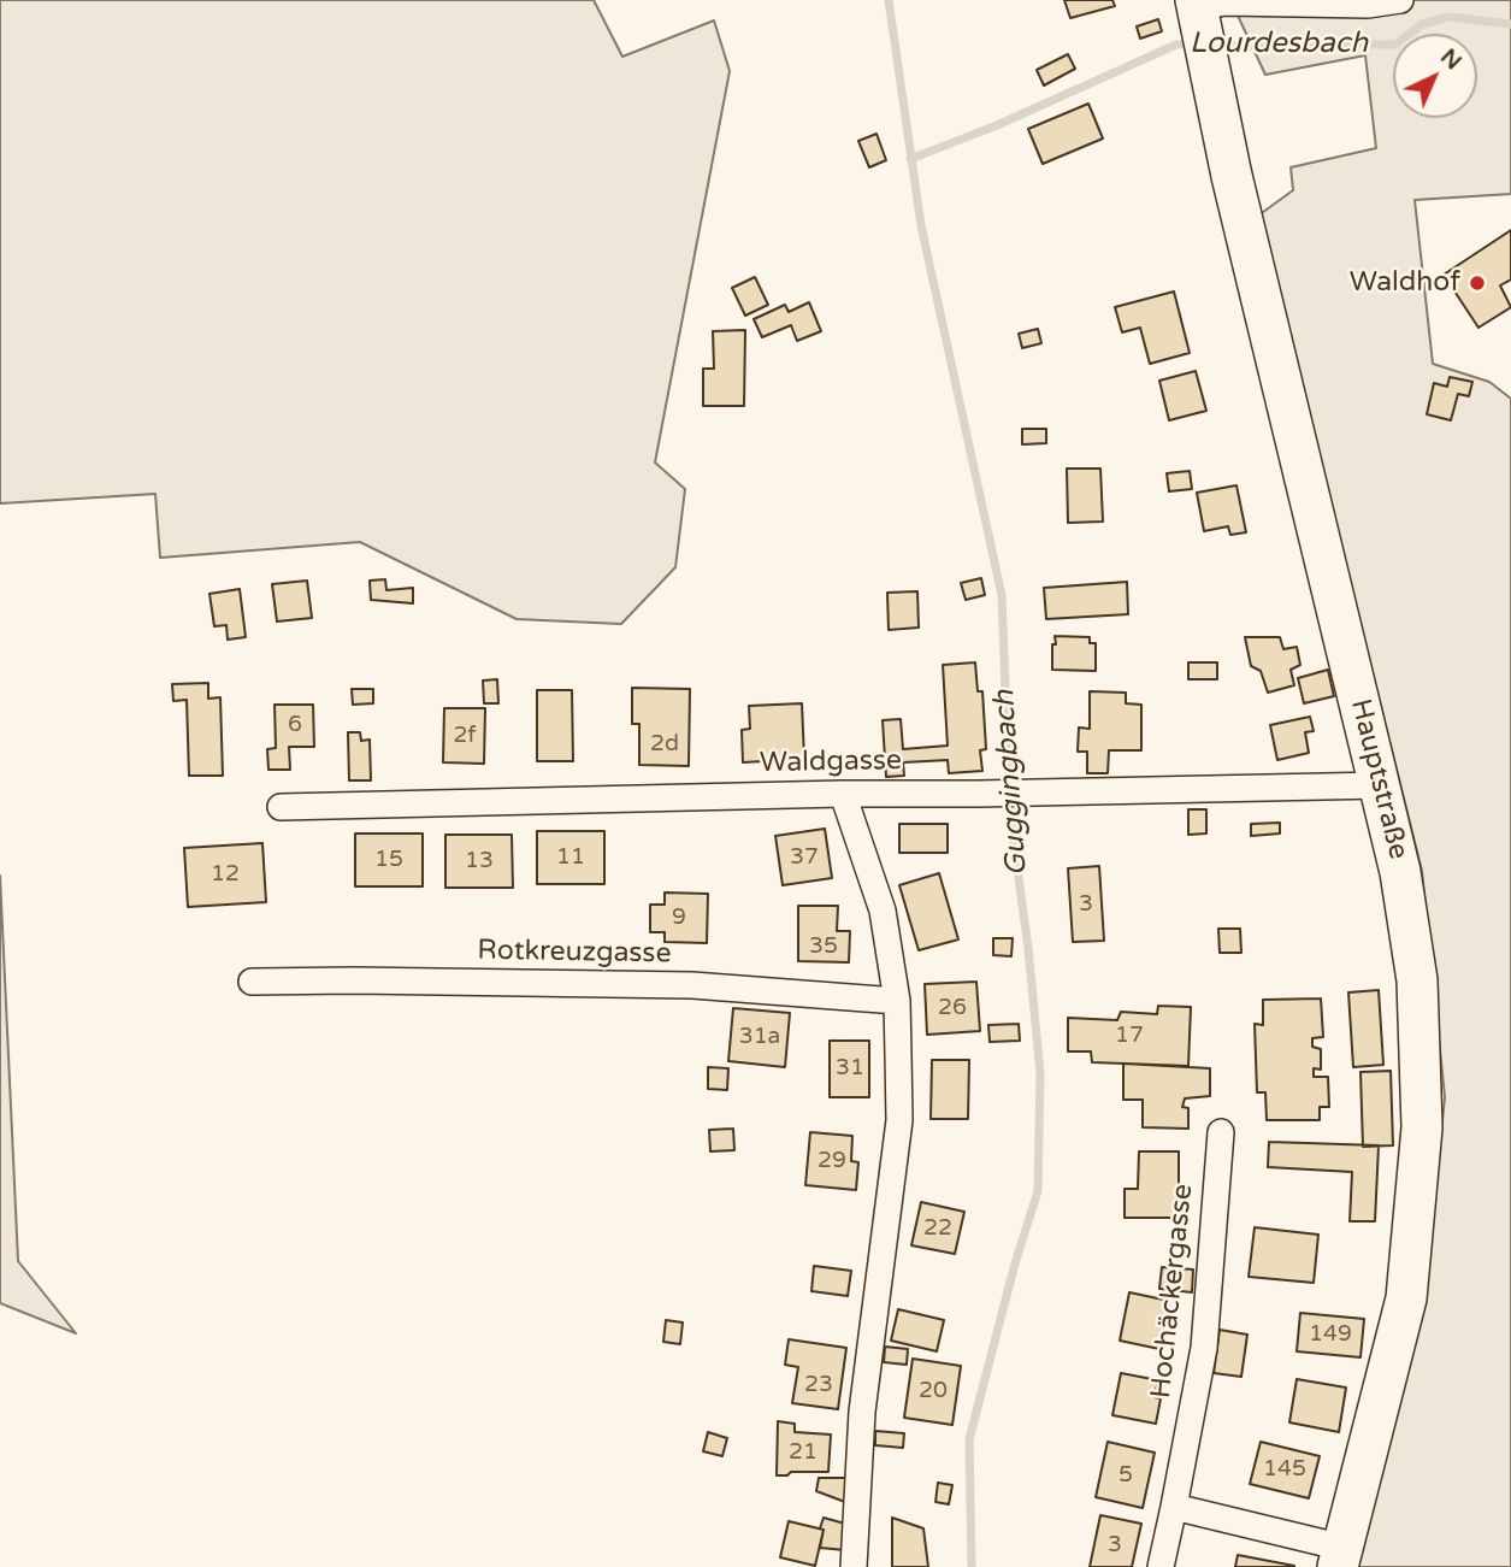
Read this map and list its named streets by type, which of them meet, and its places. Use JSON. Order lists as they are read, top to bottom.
{
  "streets": {
    "main road": ["Hauptstraße"],
    "street": ["Waldgasse", "Rotkreuzgasse", "Hochäckergasse"]
  },
  "crossings": [
    ["Waldgasse", "Hauptstraße"]
  ],
  "water": ["Lourdesbach", "Guggingbach"],
  "places": ["Waldhof"],
  "house_numbers": [
    "6",
    "2f",
    "2d",
    "11",
    "37",
    "15",
    "13",
    "12",
    "3",
    "9",
    "35",
    "26",
    "17",
    "31a",
    "31",
    "29",
    "22",
    "149",
    "23",
    "20",
    "21",
    "145",
    "5",
    "3"
  ],
  "north": "top right"
}
